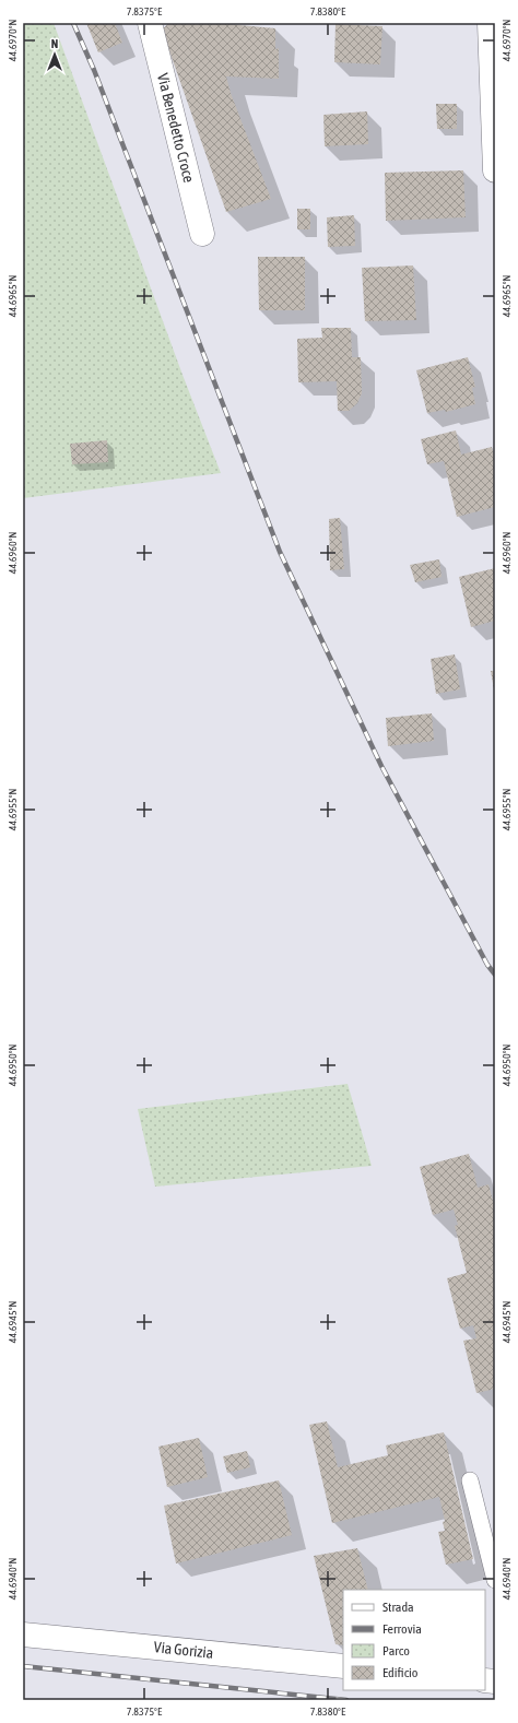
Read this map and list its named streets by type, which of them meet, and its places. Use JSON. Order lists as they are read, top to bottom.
{
  "streets": {
    "street": ["Via Benedetto Croce", "Via Gorizia"]
  },
  "legend": [
    "Strada",
    "Ferrovia",
    "Parco",
    "Edificio"
  ],
  "north": "top",
  "coordinates": [
    "7.8375°E",
    "7.8380°E",
    "44.6970°N",
    "44.6965°N",
    "44.6960°N",
    "44.6955°N",
    "44.6950°N",
    "44.6945°N",
    "44.6940°N"
  ]
}
